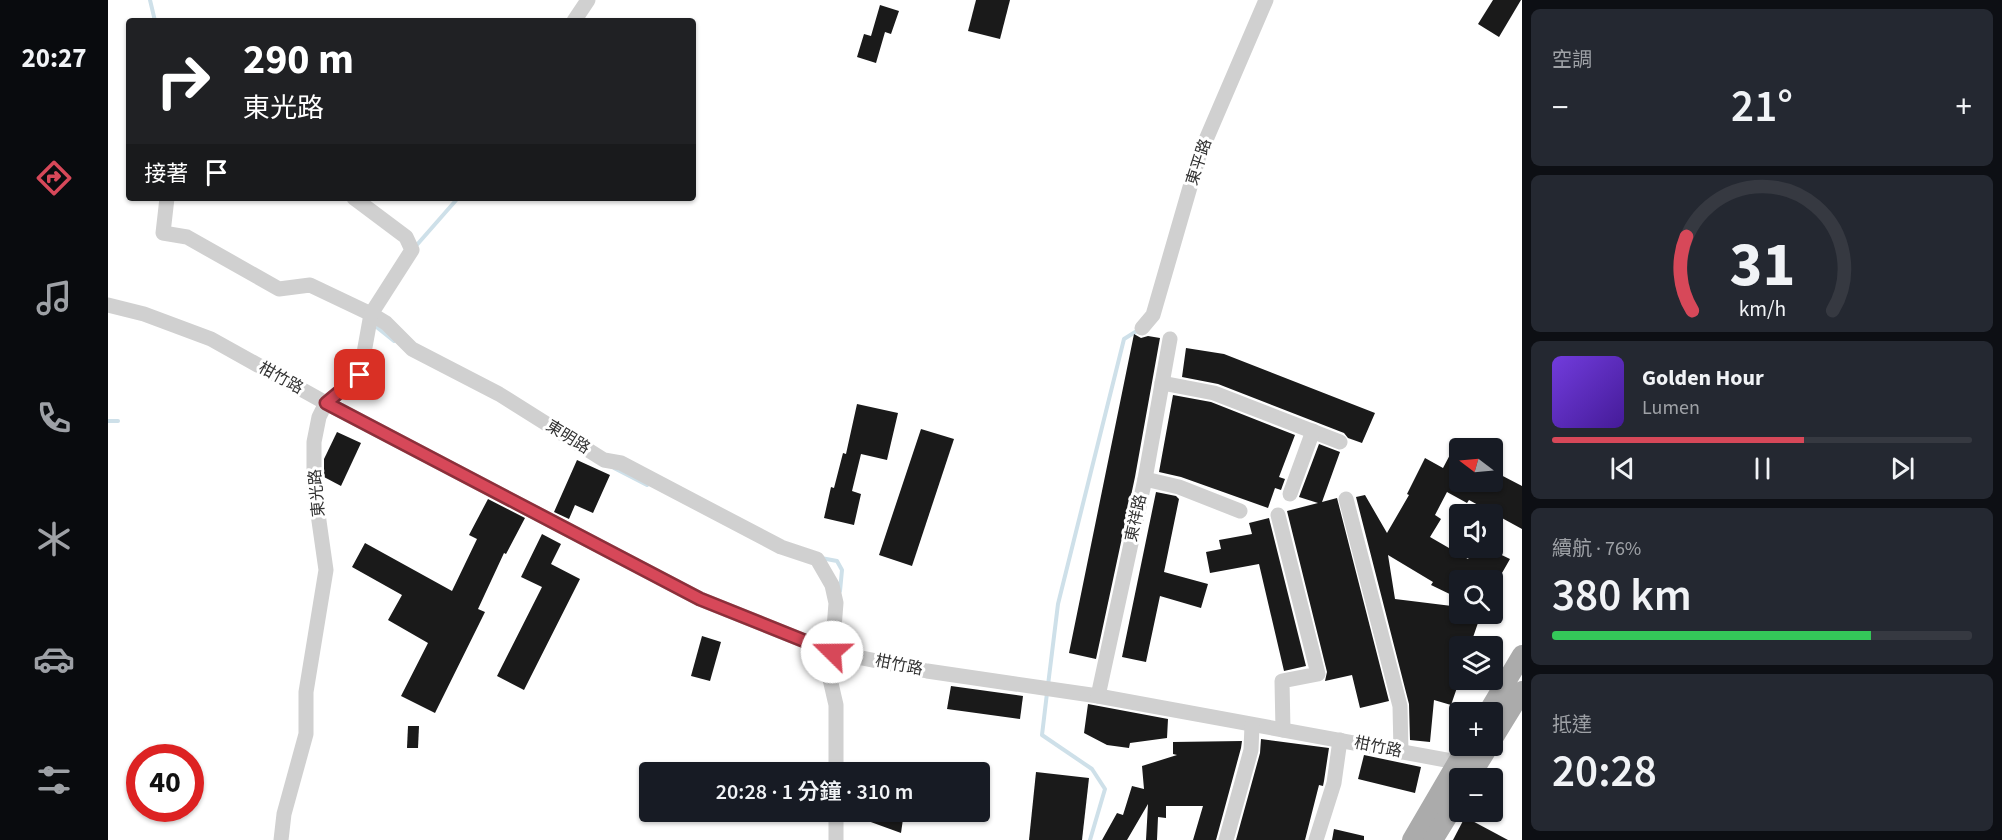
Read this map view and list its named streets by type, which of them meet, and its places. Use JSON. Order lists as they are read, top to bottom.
{
  "streets": {
    "street": [
      "東平路",
      "柑竹路",
      "東明路",
      "東光路",
      "東祥路"
    ]
  },
  "crossings": [
    ["柑竹路", "東明路"],
    ["柑竹路", "東光路"],
    ["柑竹路", "東祥路"]
  ],
  "north": "left",
  "page": {
    "tabs": "20:27",
    "tile": [
      "空調",
      ["續航 · 76%", "380 km"],
      ["抵達", "20:28"]
    ],
    "turn": ["290 m", "東光路"],
    "heat": ["−", "21°", "+"],
    "then": "接著",
    "song": ["Golden Hour", "Lumen"],
    "map_buttons": ["+", "−"],
    "limit": "40",
    "trip": "20:28 · 1 分鐘 · 310 m",
    "gauge": ["31", "km/h"]
  }
}
